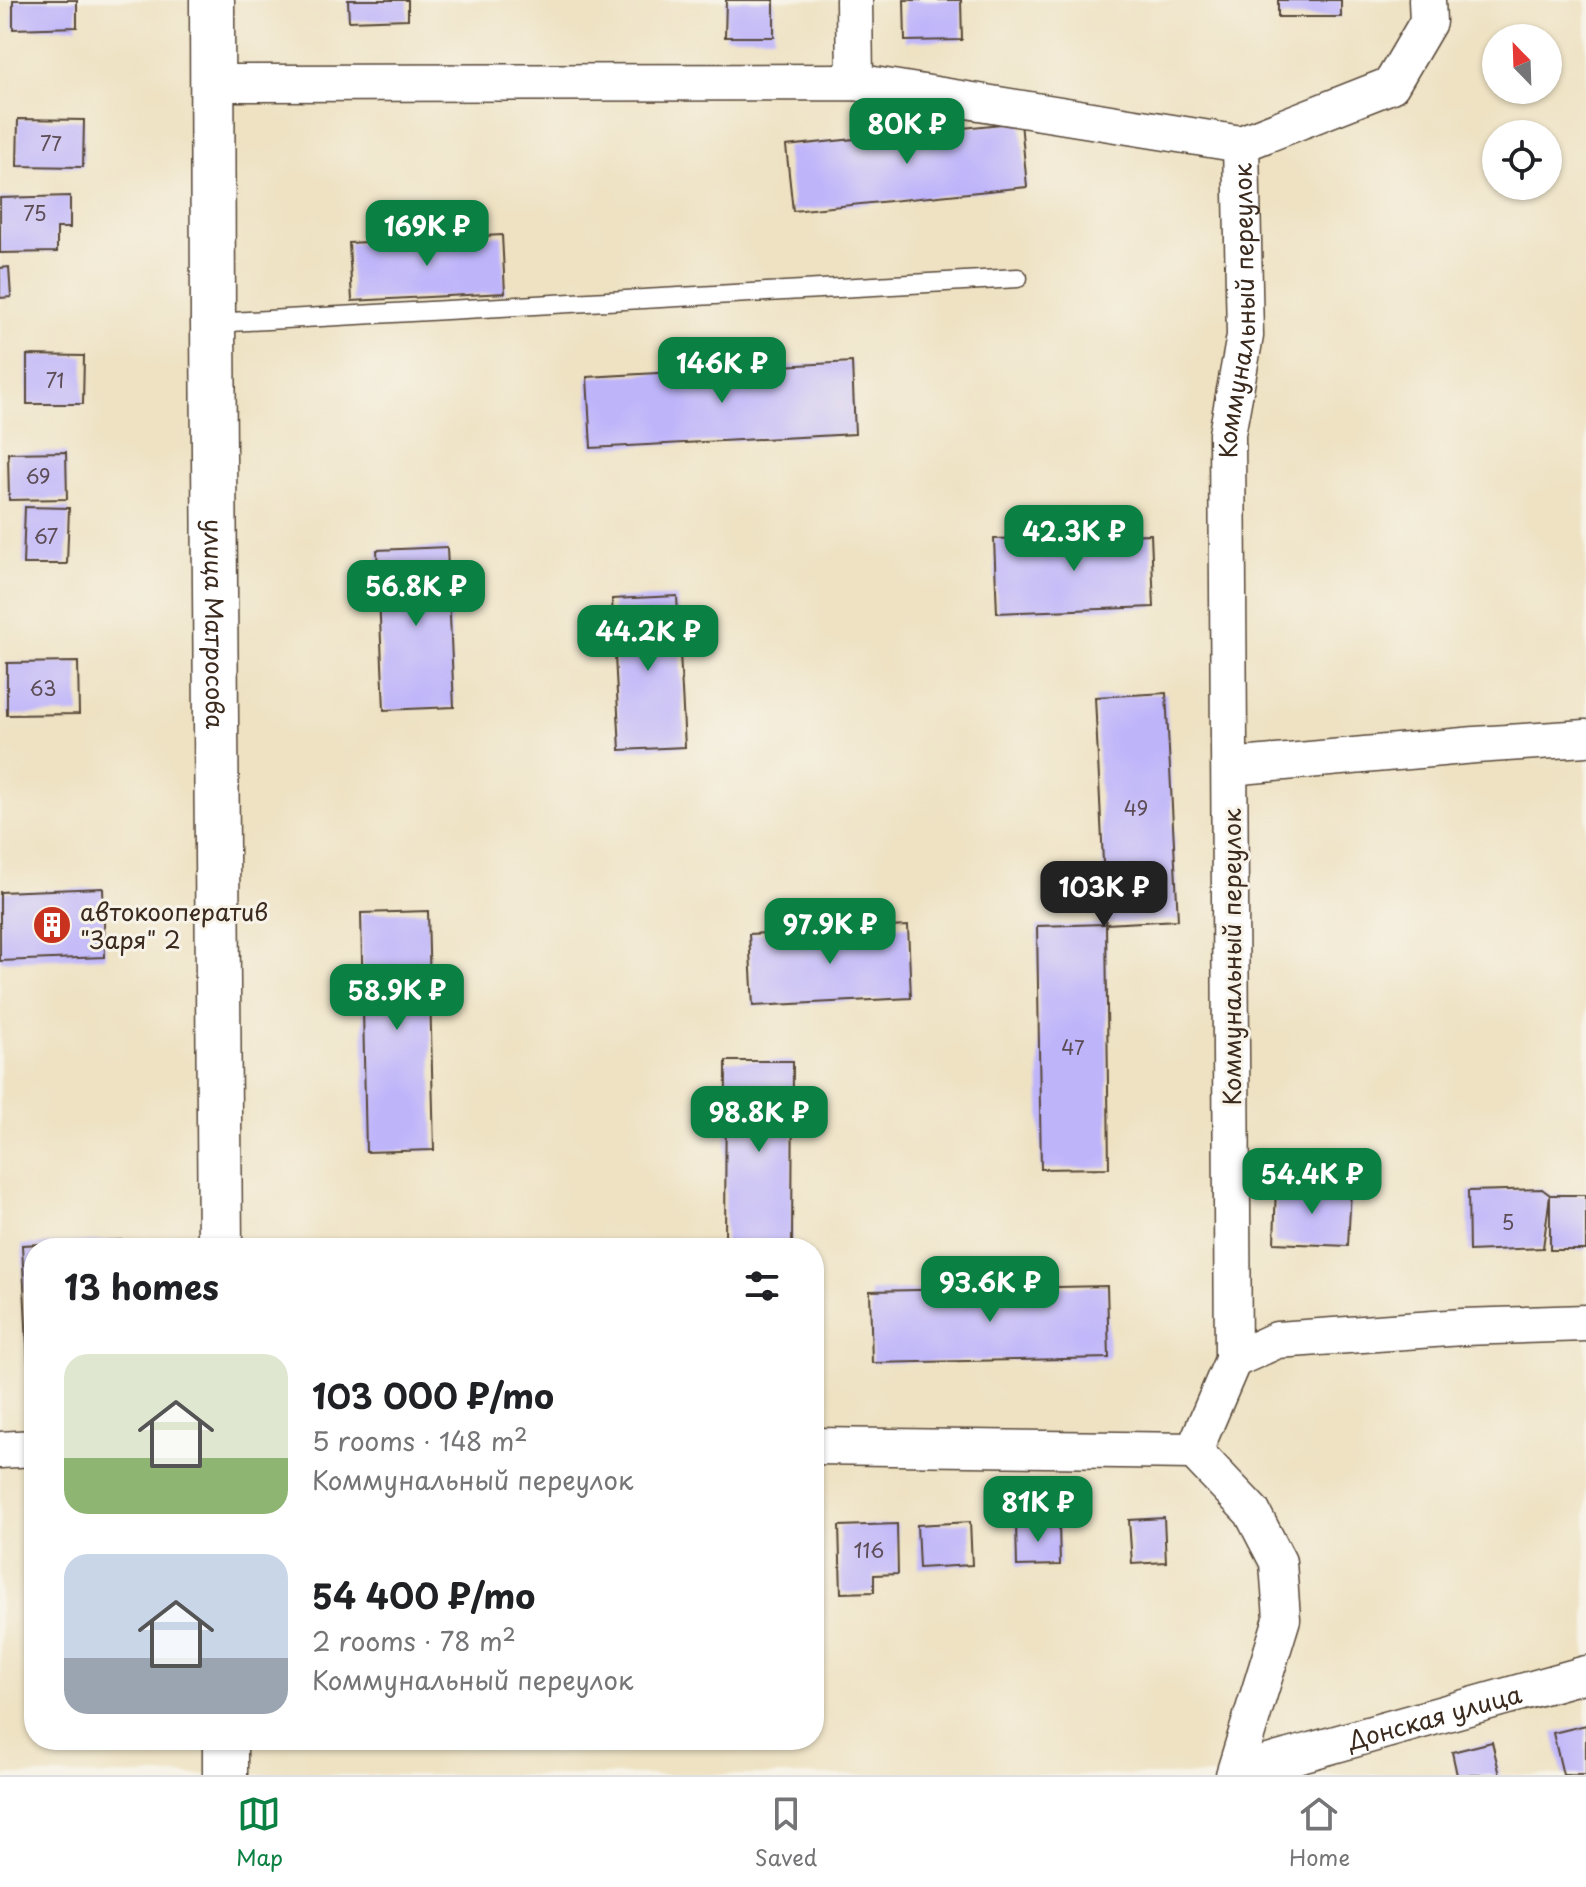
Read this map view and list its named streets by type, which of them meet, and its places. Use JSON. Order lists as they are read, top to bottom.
{
  "streets": {
    "street": ["Коммунальный переулок", "улица Матросова", "Донская улица"]
  },
  "places": {
    "building": ["автокооператив \"Заря\" 2"]
  },
  "house_numbers": [
    "77",
    "75",
    "71",
    "69",
    "67",
    "63",
    "49",
    "47",
    "5",
    "116"
  ],
  "north": "top left",
  "page": {
    "price": [
      "80K ₽",
      "169K ₽",
      "146K ₽",
      "42.3K ₽",
      "56.8K ₽",
      "44.2K ₽",
      "103K ₽",
      "97.9K ₽",
      "58.9K ₽",
      "98.8K ₽",
      "54.4K ₽",
      "93.6K ₽",
      "81K ₽"
    ],
    "heading": "13 homes",
    "list": [
      {
        "name": "103 000 ₽/mo",
        "note": "5 rooms · 148 m² · Коммунальный переулок"
      },
      {
        "name": "54 400 ₽/mo",
        "note": "2 rooms · 78 m² · Коммунальный переулок"
      }
    ],
    "tabs": ["Map", "Saved", "Home"]
  }
}
